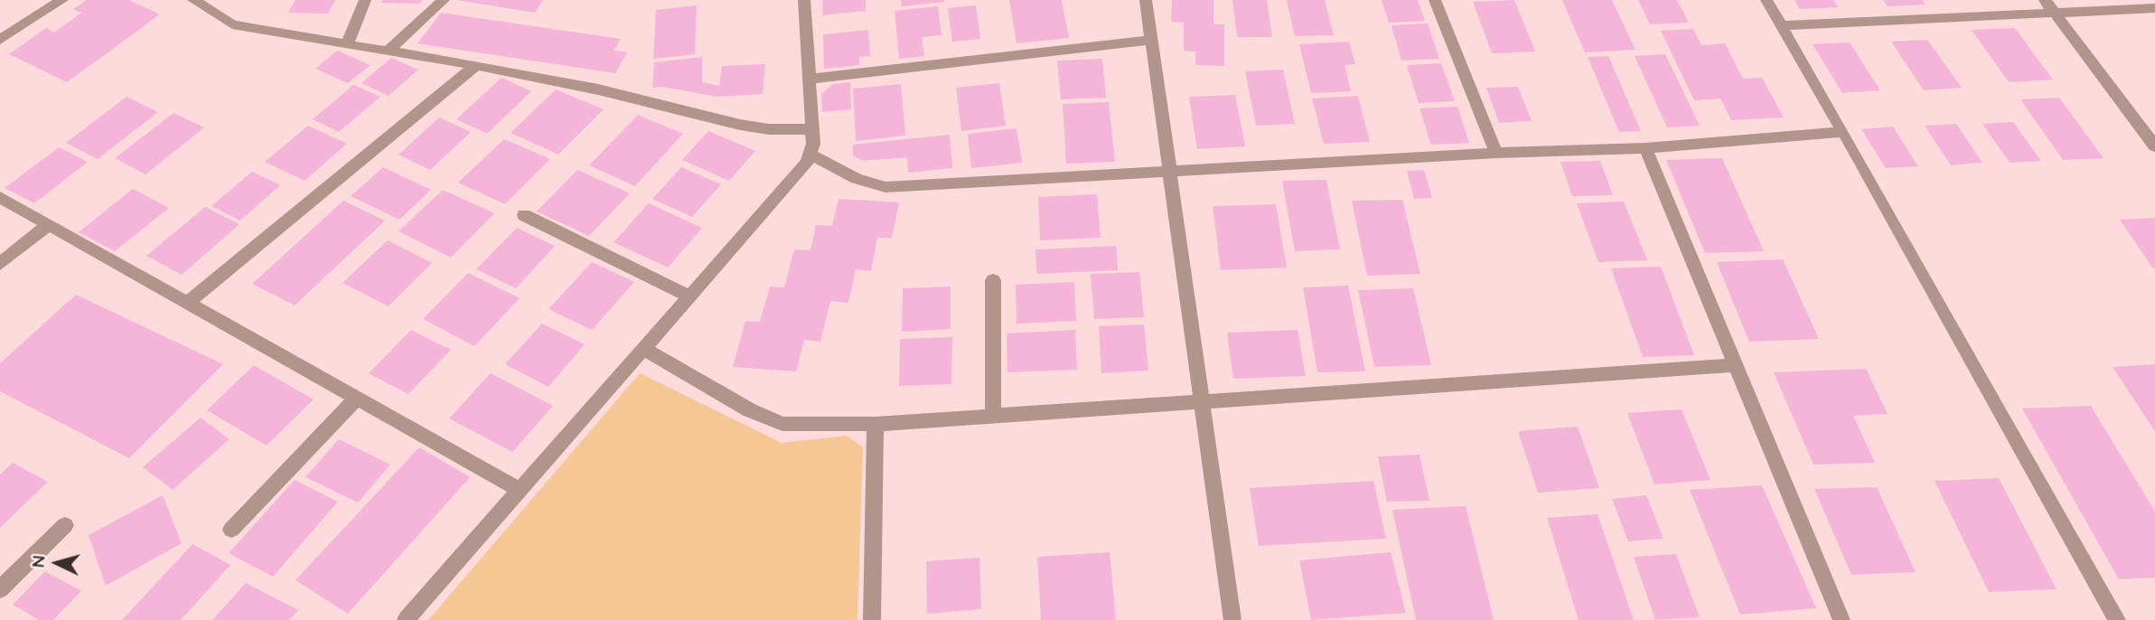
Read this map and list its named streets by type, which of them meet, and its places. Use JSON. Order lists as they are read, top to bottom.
{
  "north": "left"
}
